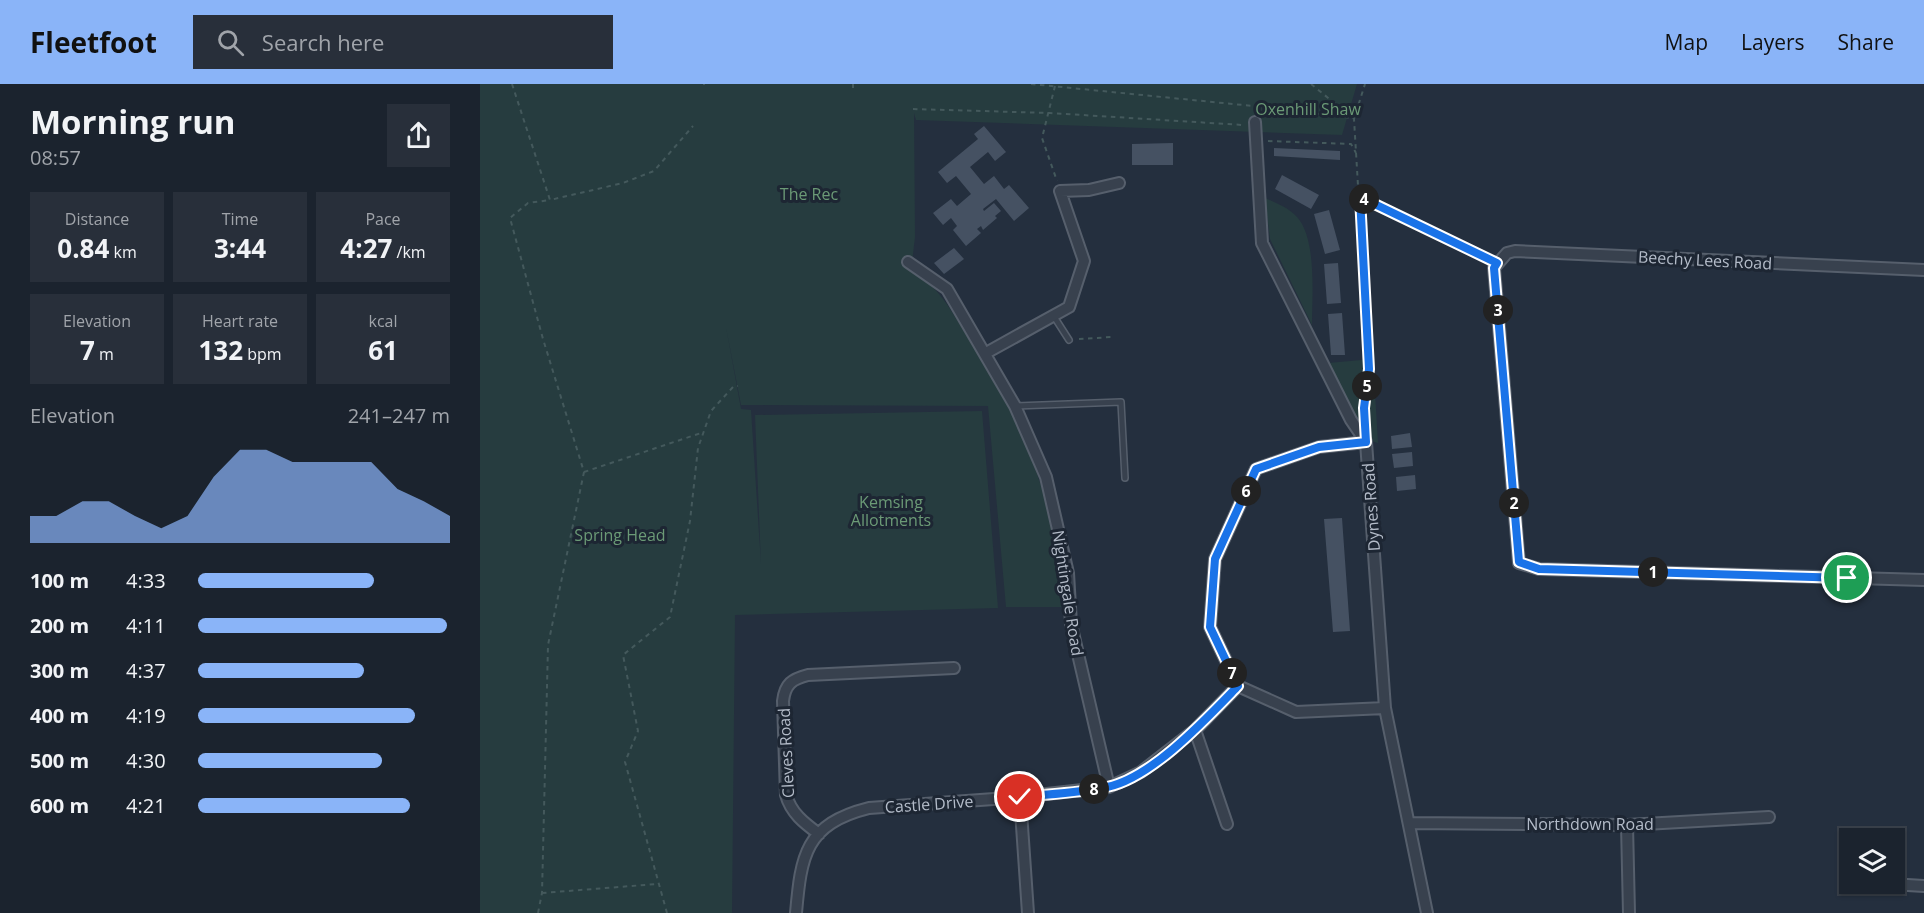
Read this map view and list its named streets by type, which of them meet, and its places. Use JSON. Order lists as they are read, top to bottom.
{
  "streets": {
    "street": [
      "Beechy Lees Road",
      "Dynes Road",
      "Nightingale Road",
      "Cleves Road",
      "Castle Drive",
      "Northdown Road"
    ]
  },
  "crossings": [
    ["Dynes Road", "Northdown Road"],
    ["Nightingale Road", "Castle Drive"],
    ["Cleves Road", "Castle Drive"]
  ],
  "parks": [
    "Oxenhill Shaw",
    "The Rec",
    "Kemsing Allotments",
    "Spring Head"
  ],
  "page": {
    "header": "Fleetfoot",
    "search": "Search here",
    "nav": ["Map", "Layers", "Share"],
    "heading": ["Morning run", "08:57"],
    "pins": [
      "4",
      "3",
      "5",
      "6",
      "2",
      "1",
      "7",
      "8"
    ],
    "stats": [
      ["Distance", "0.84 km"],
      ["Time", "3:44"],
      ["Pace", "4:27 /km"],
      ["Elevation", "7 m"],
      ["Heart rate", "132 bpm"],
      ["kcal", "61"]
    ],
    "chart": ["Elevation", "241–247 m"],
    "list": [
      {
        "name": "100 m",
        "note": "4:33"
      },
      {
        "name": "200 m",
        "note": "4:11"
      },
      {
        "name": "300 m",
        "note": "4:37"
      },
      {
        "name": "400 m",
        "note": "4:19"
      },
      {
        "name": "500 m",
        "note": "4:30"
      },
      {
        "name": "600 m",
        "note": "4:21"
      }
    ]
  }
}
